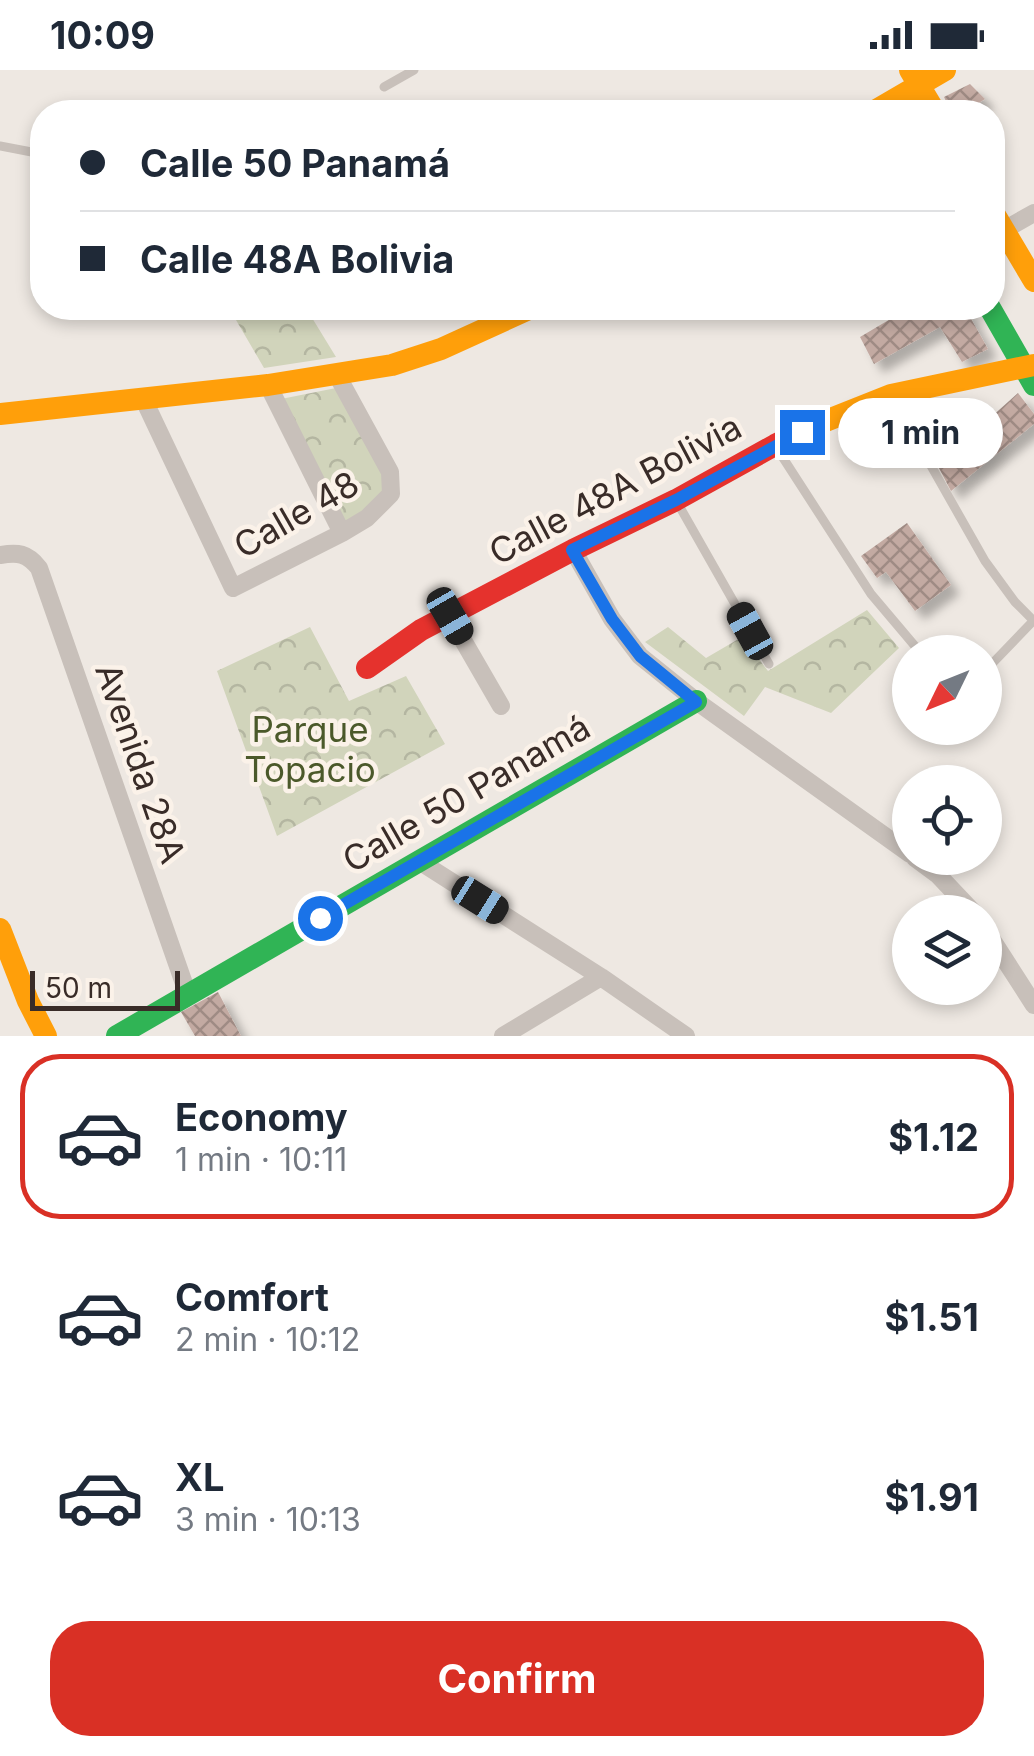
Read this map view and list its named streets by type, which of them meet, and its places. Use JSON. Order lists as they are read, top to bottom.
{
  "streets": {
    "street": [
      "Calle 48A Bolivia",
      "Calle 48",
      "Avenida 28A",
      "Calle 50 Panamá"
    ]
  },
  "crossings": [
    ["Avenida 28A", "Calle 50 Panamá"]
  ],
  "parks": ["Parque Topacio"],
  "scale_bar": "50 m",
  "north": "bottom left",
  "page": {
    "status": "10:09",
    "banner": ["Calle 50 Panamá", "Calle 48A Bolivia"],
    "bubble": "1 min",
    "scale": "50 m",
    "list": [
      {
        "name": "Economy",
        "note": "1 min · 10:11",
        "value": "$1.12"
      },
      {
        "name": "Comfort",
        "note": "2 min · 10:12",
        "value": "$1.51"
      },
      {
        "name": "XL",
        "note": "3 min · 10:13",
        "value": "$1.91"
      }
    ],
    "buttons": "Confirm"
  }
}
